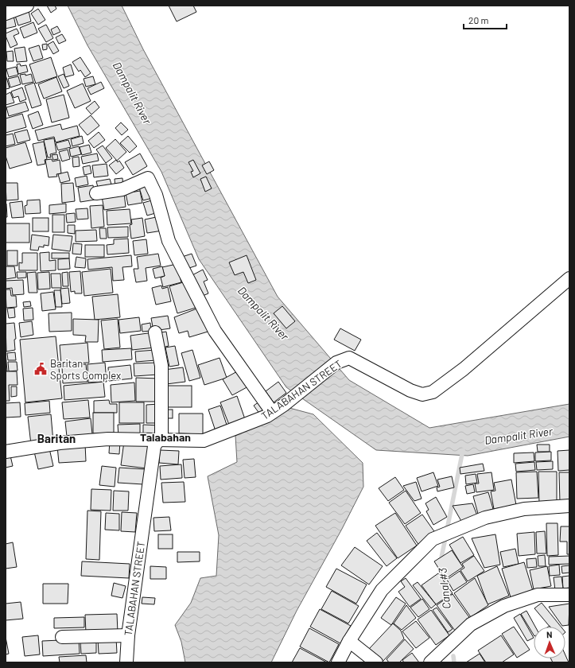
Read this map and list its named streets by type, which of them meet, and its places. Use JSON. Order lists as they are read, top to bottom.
{
  "streets": {
    "street": ["TALABAHAN STREET"]
  },
  "districts": ["Talabahan", "Baritan"],
  "water": ["Dampalit River", "Canal #3"],
  "places": {
    "public building": ["Baritan Sports Complex"]
  },
  "scale_bar": "20 m",
  "north": "top"
}
